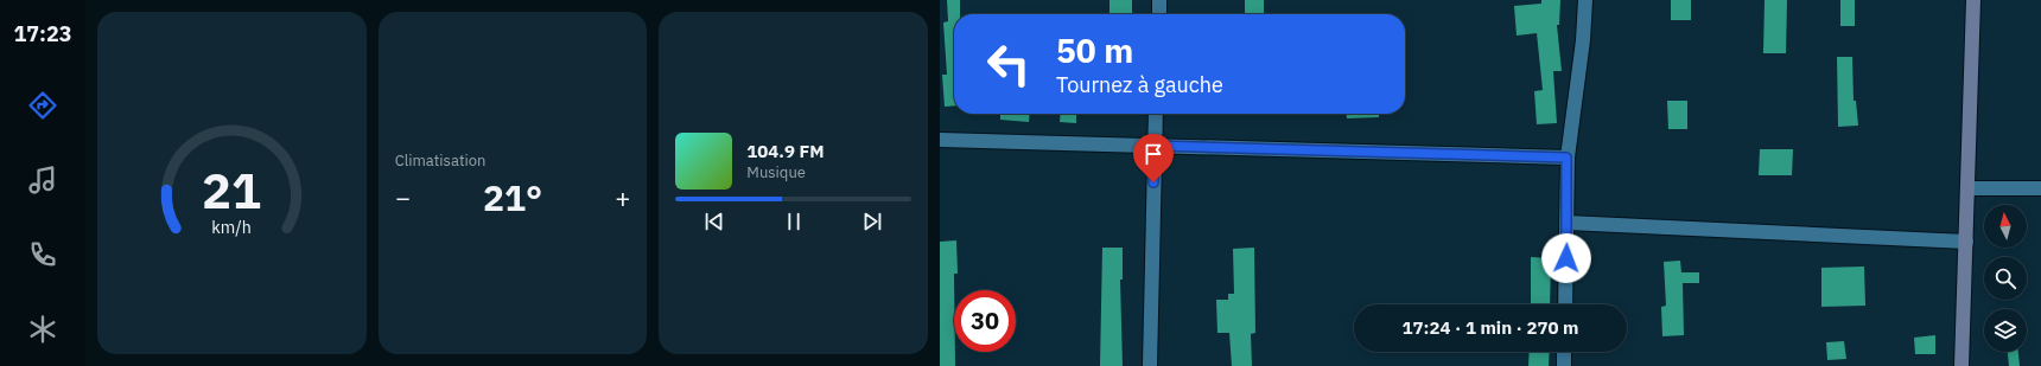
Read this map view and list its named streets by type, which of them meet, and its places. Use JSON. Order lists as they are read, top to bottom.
{
  "north": "top",
  "page": {
    "tabs": "17:23",
    "tile": "Climatisation",
    "turn": ["50 m", "Tournez à gauche"],
    "song": ["104.9 FM", "Musique"],
    "heat": ["−", "21°", "+"],
    "limit": "30",
    "trip": "17:24 · 1 min · 270 m",
    "gauge": ["21", "km/h"]
  }
}
